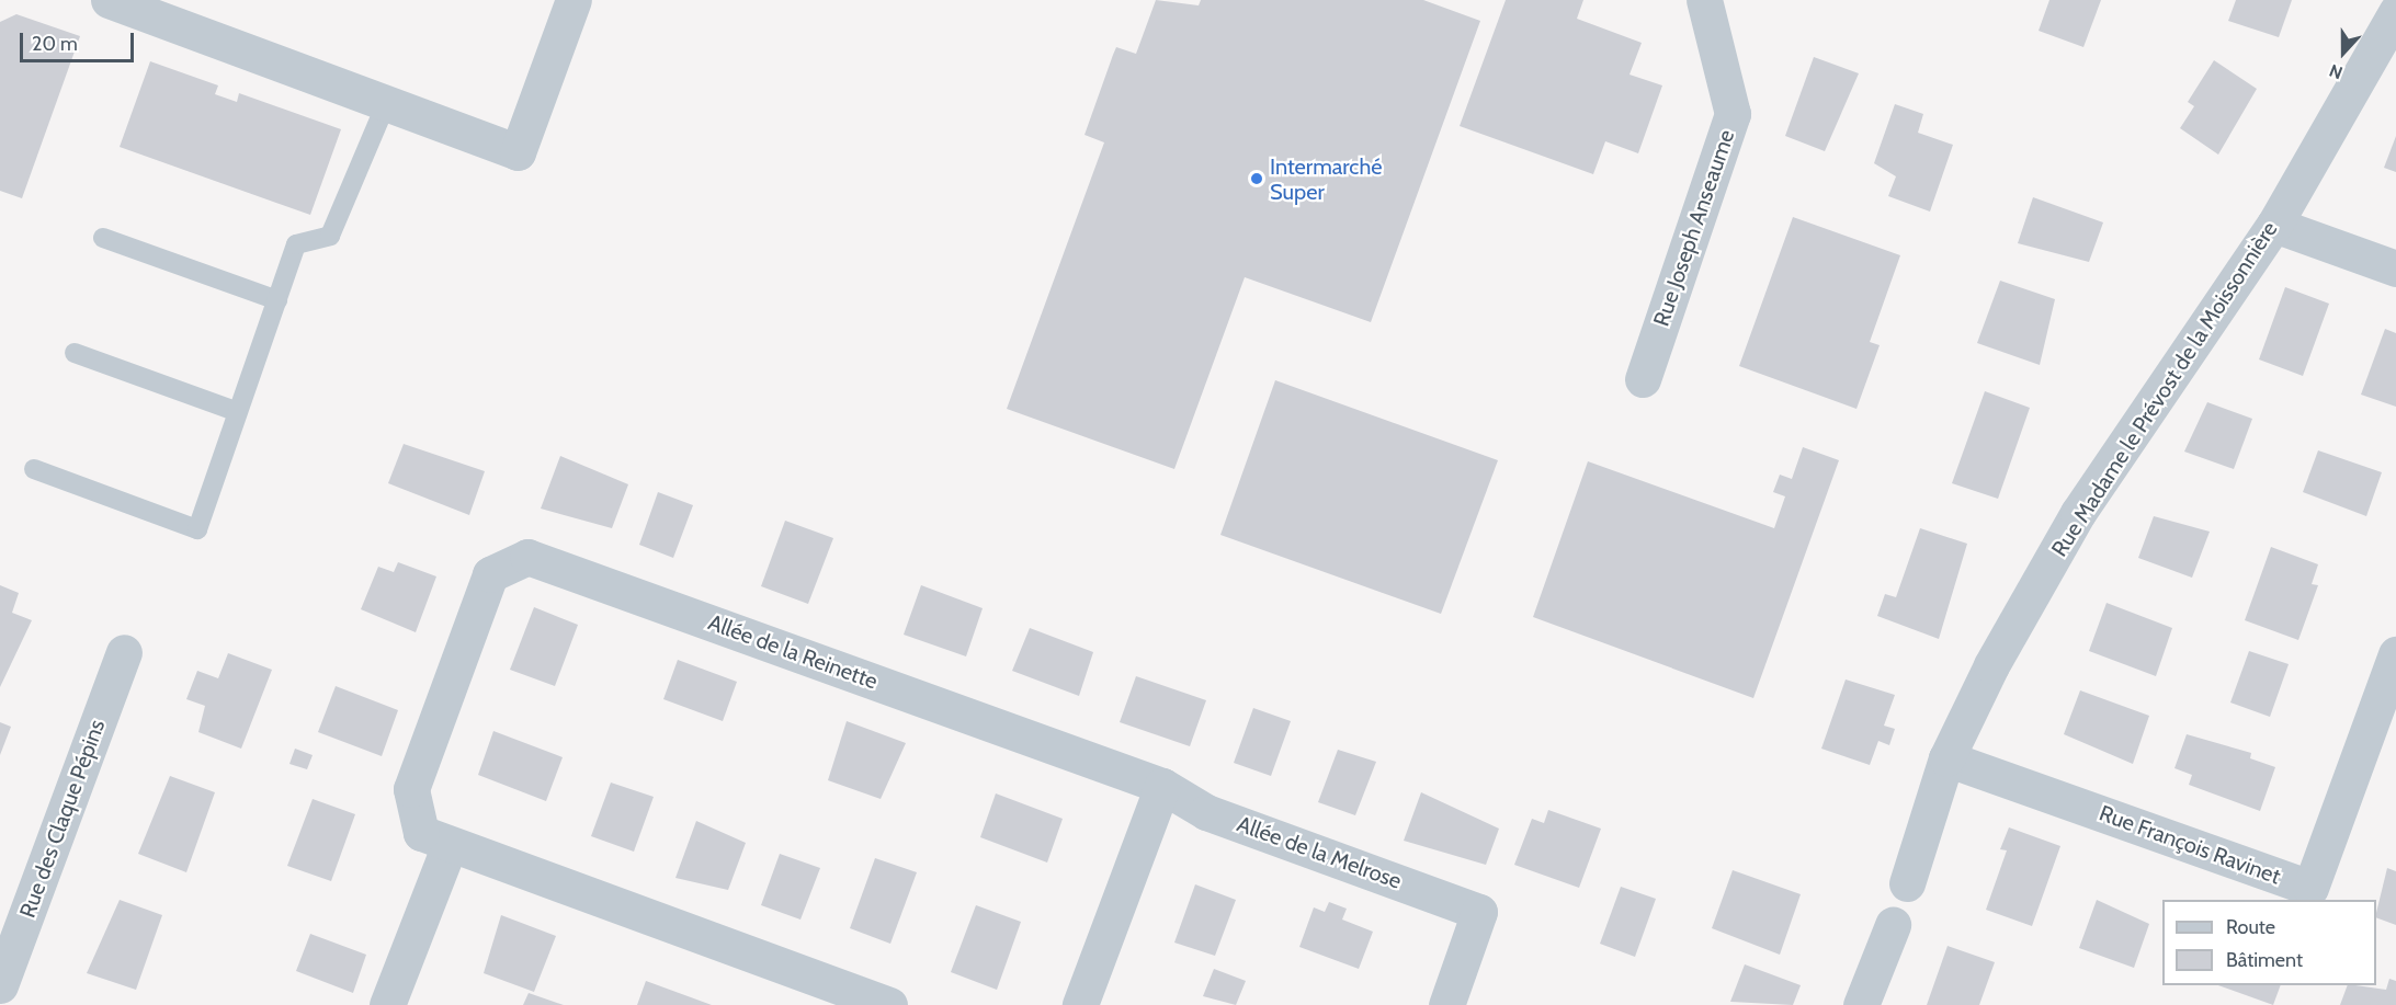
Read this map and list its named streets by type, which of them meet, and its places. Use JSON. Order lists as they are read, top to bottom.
{
  "streets": {
    "street": [
      "Rue Joseph Anseaume",
      "Rue Madame le Prévost de la Moissonnière",
      "Allée de la Reinette",
      "Rue des Claque Pépins",
      "Rue François Ravinet",
      "Allée de la Melrose"
    ]
  },
  "crossings": [
    ["Rue Madame le Prévost de la Moissonnière", "Rue François Ravinet"],
    ["Allée de la Reinette", "Allée de la Melrose"]
  ],
  "places": ["Intermarché Super"],
  "legend": ["Route", "Bâtiment"],
  "scale_bar": "20 m",
  "north": "bottom"
}
